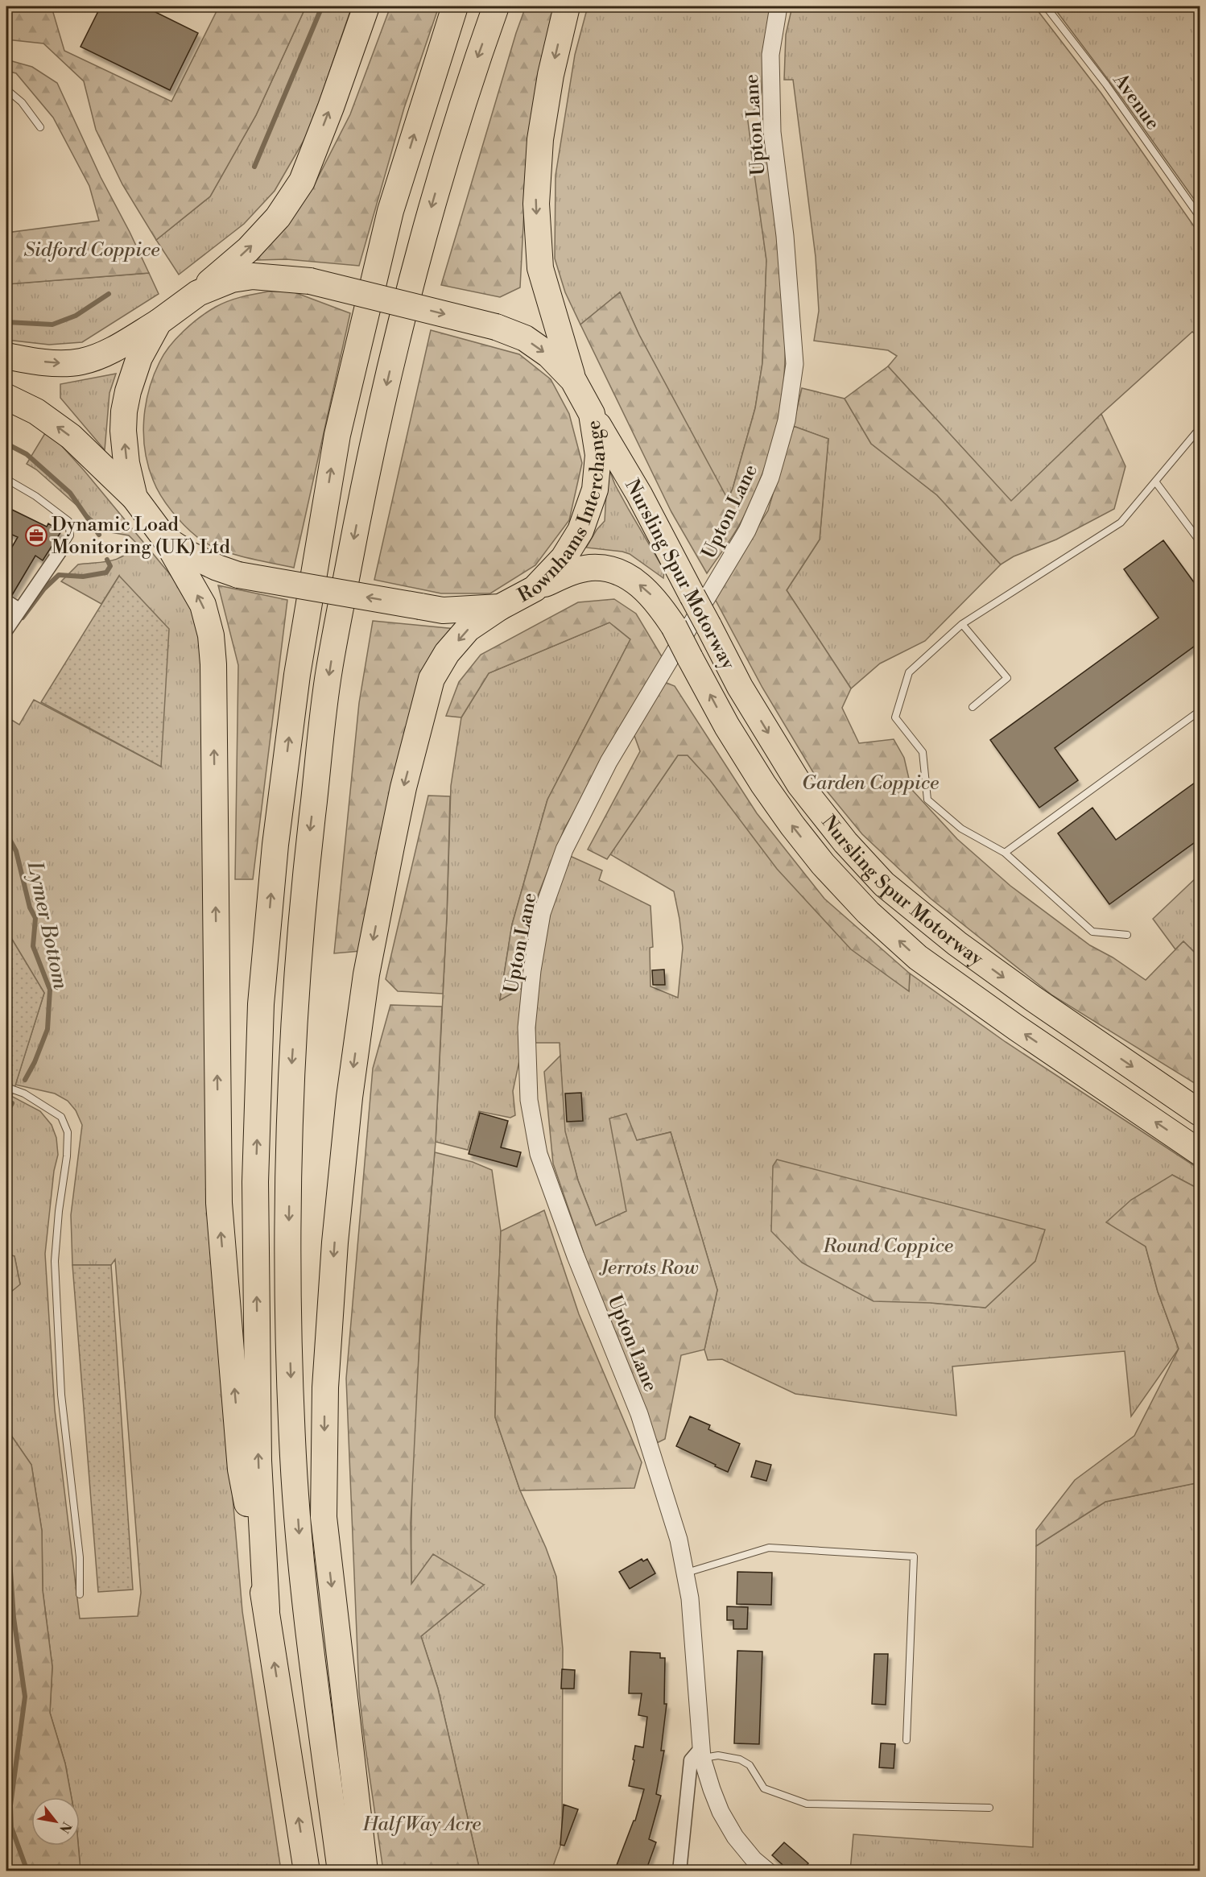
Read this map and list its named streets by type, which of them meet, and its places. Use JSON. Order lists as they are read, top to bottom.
{
  "streets": {
    "highway": ["Rownhams Interchange", "Nursling Spur Motorway"],
    "street": ["Upton Lane"],
    "lane": ["Avenue"]
  },
  "crossings": [
    ["Rownhams Interchange", "Nursling Spur Motorway"]
  ],
  "water": ["Lymer Bottom"],
  "parks": [
    "Sidford Coppice",
    "Garden Coppice",
    "Round Coppice",
    "Jerrots Row",
    "Half Way Acre"
  ],
  "places": {
    "office": ["Dynamic Load Monitoring (UK) Ltd"]
  },
  "north": "bottom right"
}
